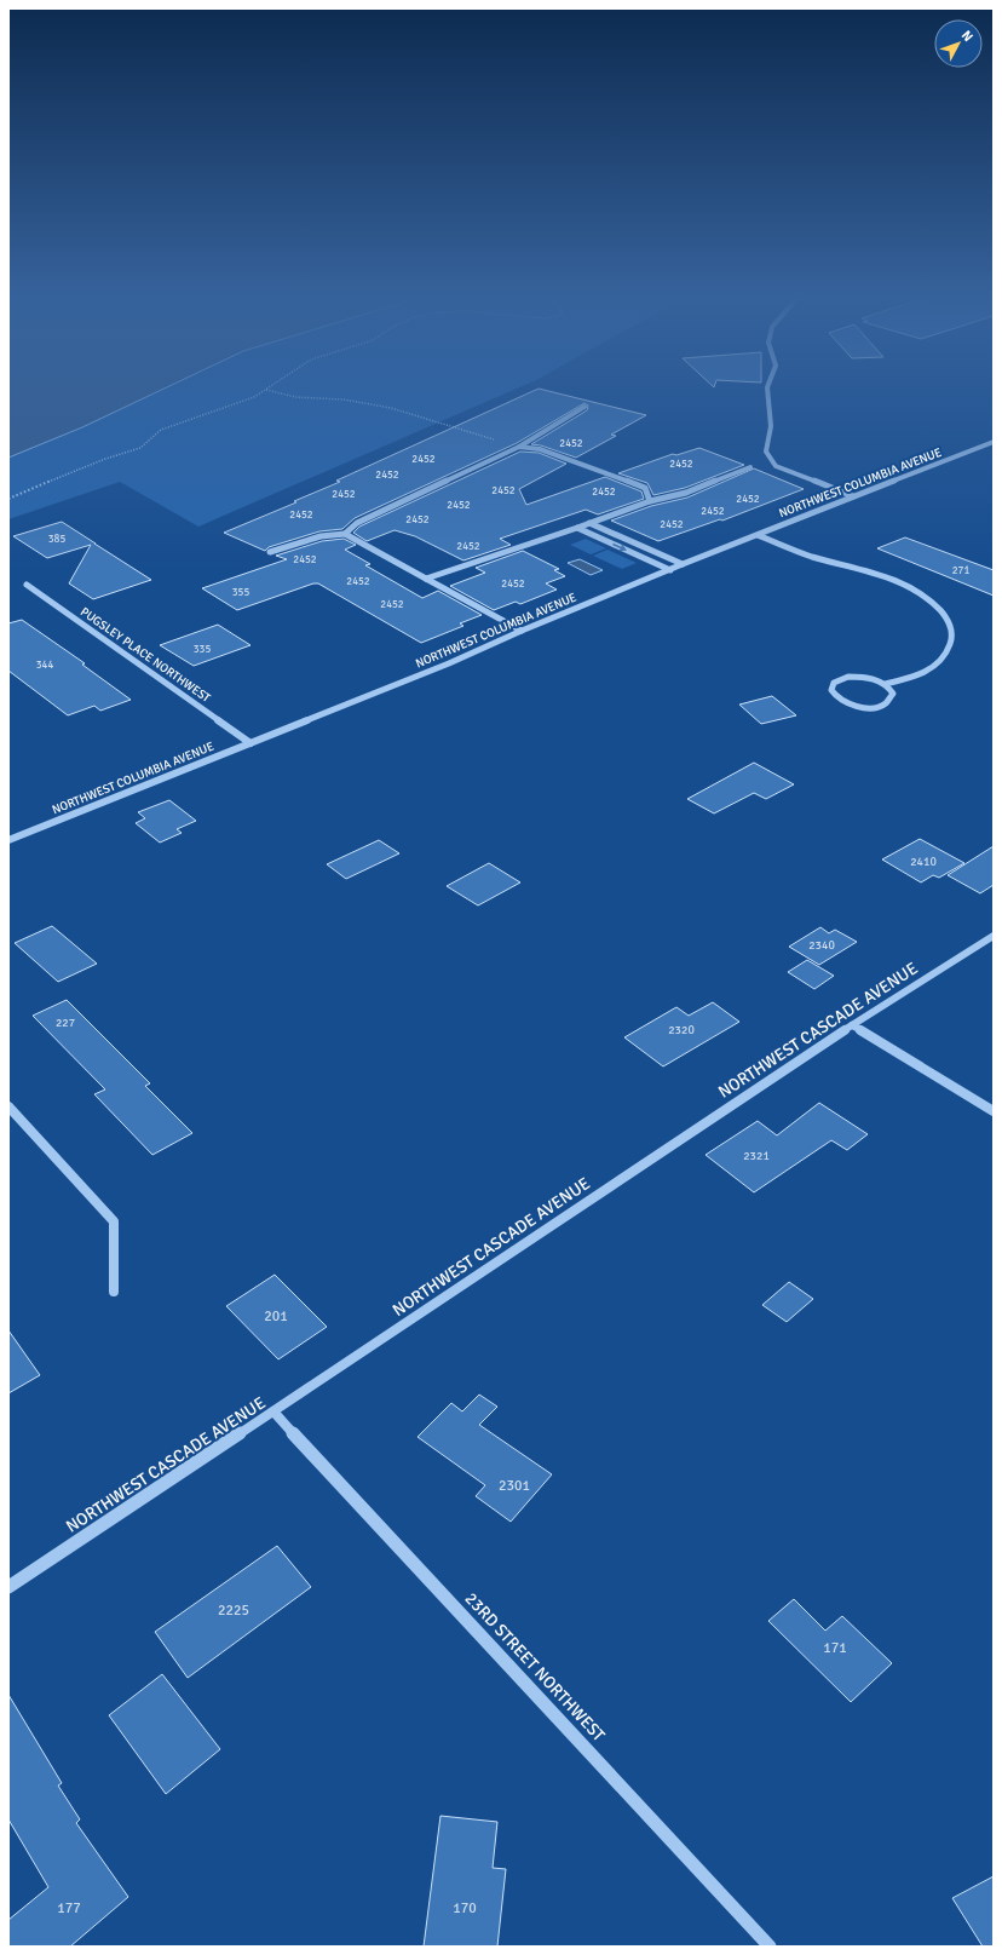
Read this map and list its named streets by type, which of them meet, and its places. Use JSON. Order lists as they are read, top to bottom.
{
  "streets": {
    "street": [
      "NORTHWEST COLUMBIA AVENUE",
      "PUGSLEY PLACE NORTHWEST",
      "NORTHWEST CASCADE AVENUE",
      "23RD STREET NORTHWEST"
    ]
  },
  "crossings": [
    ["NORTHWEST COLUMBIA AVENUE", "PUGSLEY PLACE NORTHWEST"],
    ["NORTHWEST CASCADE AVENUE", "23RD STREET NORTHWEST"]
  ],
  "house_numbers": [
    "2452",
    "2452",
    "2452",
    "2452",
    "2452",
    "2452",
    "2452",
    "2452",
    "2452",
    "2452",
    "2452",
    "2452",
    "2452",
    "385",
    "2452",
    "2452",
    "271",
    "2452",
    "2452",
    "355",
    "2452",
    "335",
    "344",
    "2410",
    "2340",
    "227",
    "2320",
    "2321",
    "201",
    "2301",
    "2225",
    "171",
    "177",
    "170"
  ],
  "north": "top right"
}
